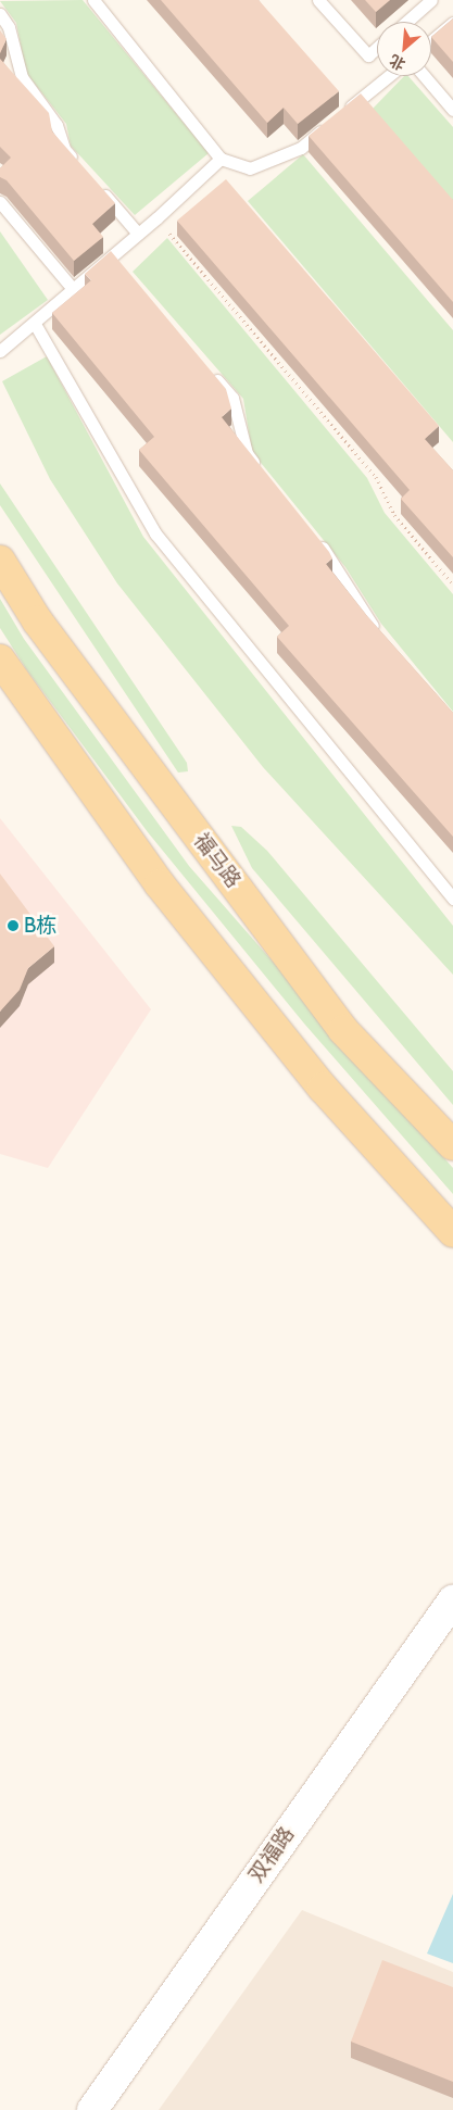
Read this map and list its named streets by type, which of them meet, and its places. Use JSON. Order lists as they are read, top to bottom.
{
  "streets": {
    "main road": ["福马路"],
    "street": ["双福路"]
  },
  "places": ["B栋"],
  "north": "bottom left"
}
